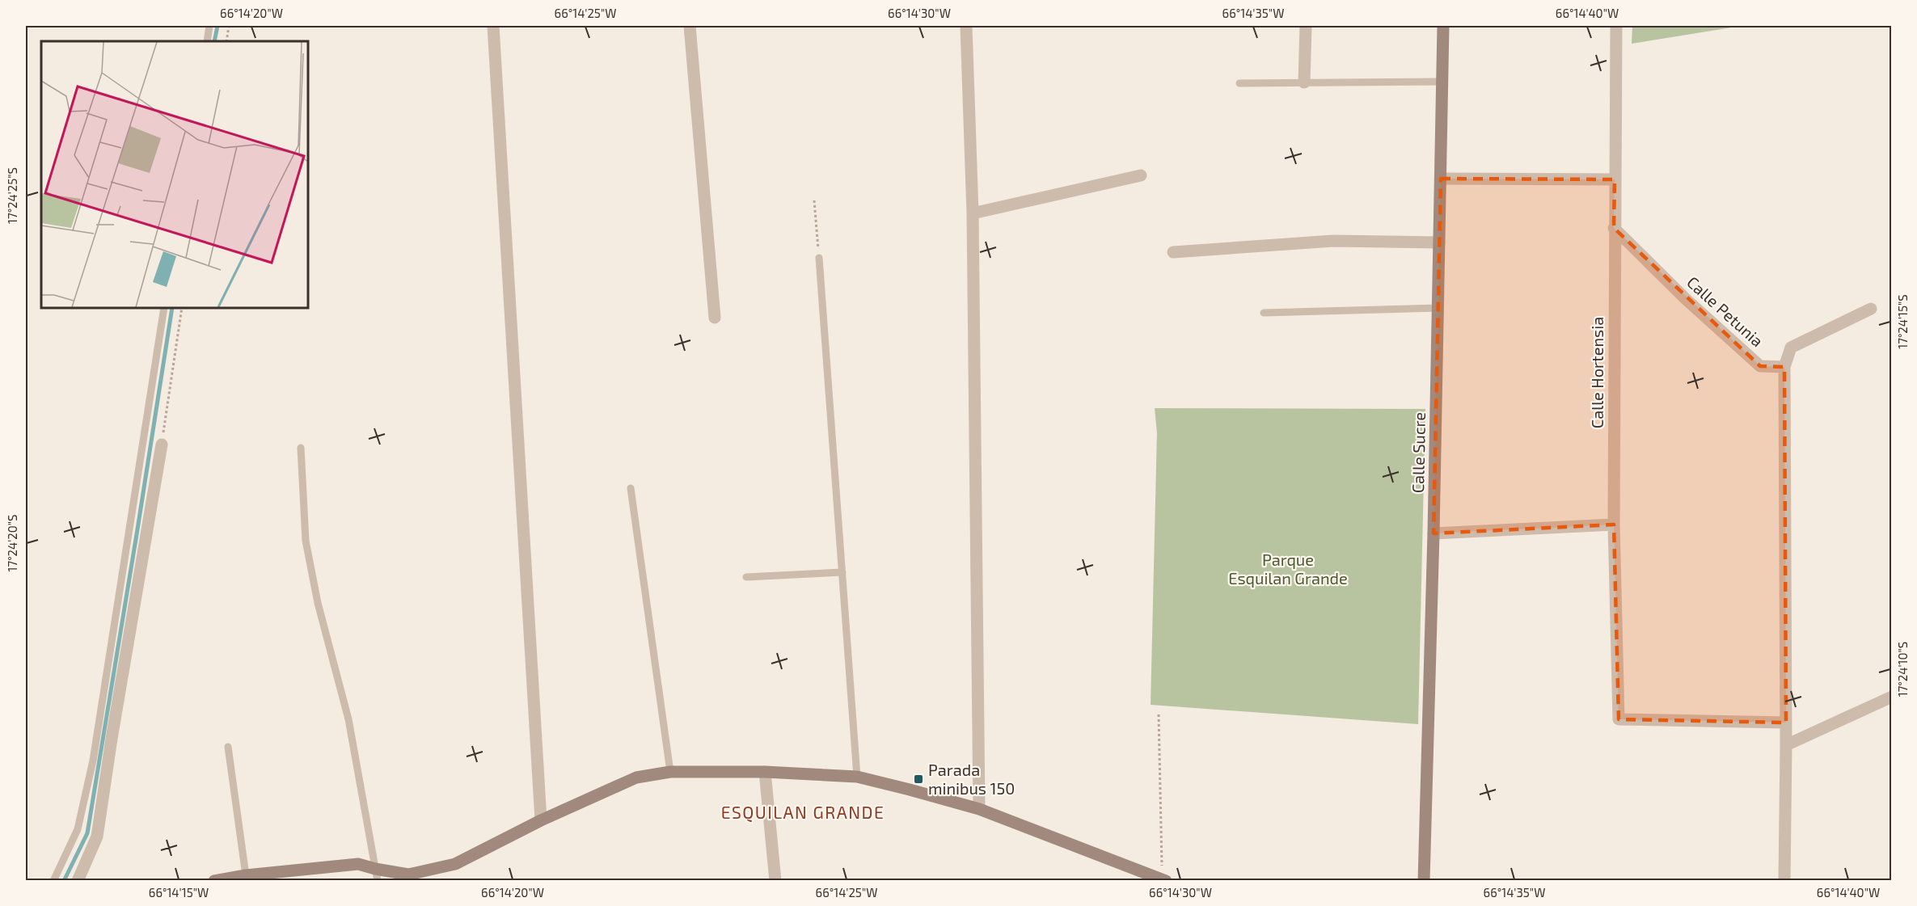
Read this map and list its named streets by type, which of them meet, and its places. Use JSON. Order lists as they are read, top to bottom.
{
  "streets": {
    "street": ["Calle Petunia", "Calle Hortensia", "Calle Sucre"]
  },
  "crossings": [
    ["Calle Petunia", "Calle Hortensia"]
  ],
  "districts": ["ESQUILAN GRANDE"],
  "parks": ["Parque Esquilan Grande"],
  "places": {
    "transit": ["Parada minibus 150"]
  },
  "coordinates": [
    "66°14'20\"W",
    "66°14'25\"W",
    "66°14'30\"W",
    "66°14'35\"W",
    "66°14'40\"W",
    "17°24'25\"S",
    "17°24'15\"S",
    "17°24'20\"S",
    "17°24'10\"S",
    "66°14'15\"W"
  ]
}
